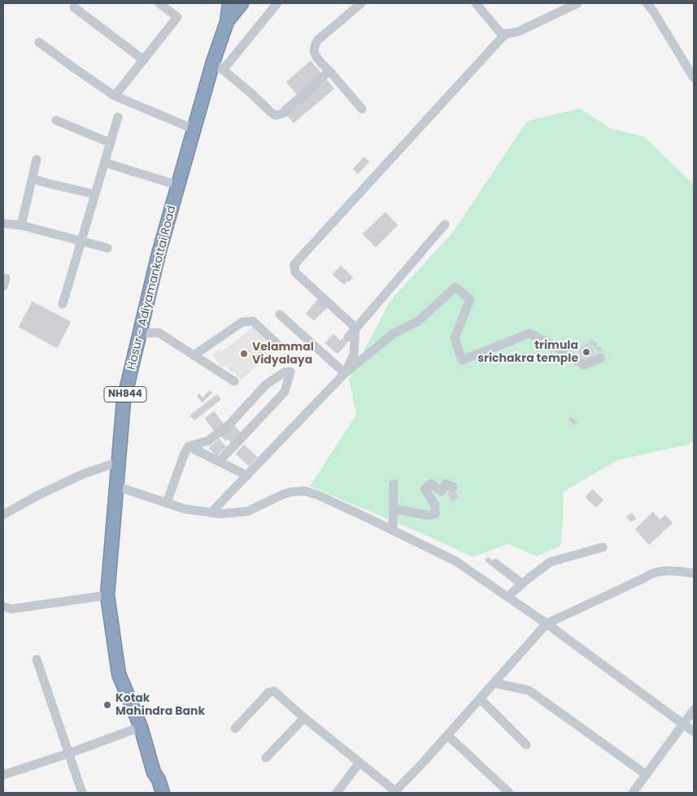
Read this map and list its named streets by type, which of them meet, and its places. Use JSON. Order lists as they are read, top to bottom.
{
  "streets": {
    "highway": ["Hosur - Adiyamankottai Road", "NH844"]
  },
  "places": ["trimula srichakra temple", "Velammal Vidyalaya", "Kotak Mahindra Bank"]
}
